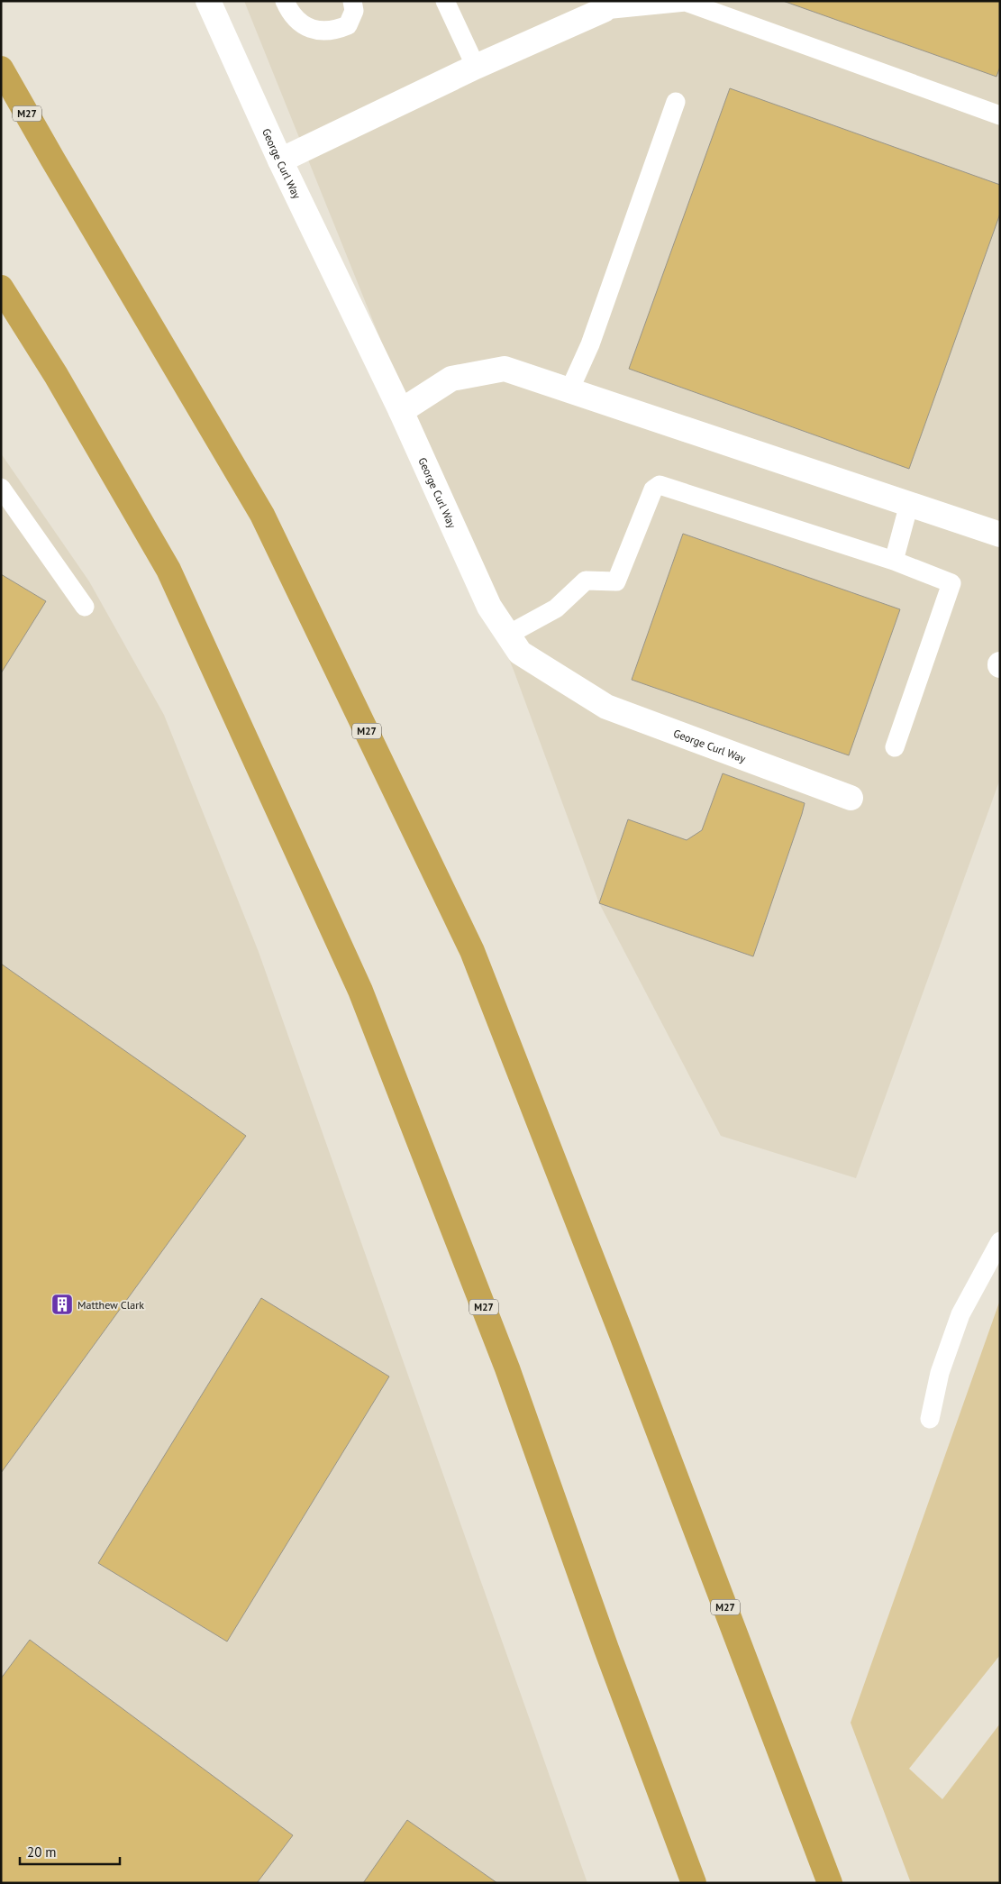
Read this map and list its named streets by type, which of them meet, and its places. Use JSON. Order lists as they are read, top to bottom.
{
  "streets": {
    "highway": ["M27"],
    "street": ["George Curl Way"]
  },
  "places": {
    "building": ["Matthew Clark"]
  },
  "scale_bar": "20 m"
}
